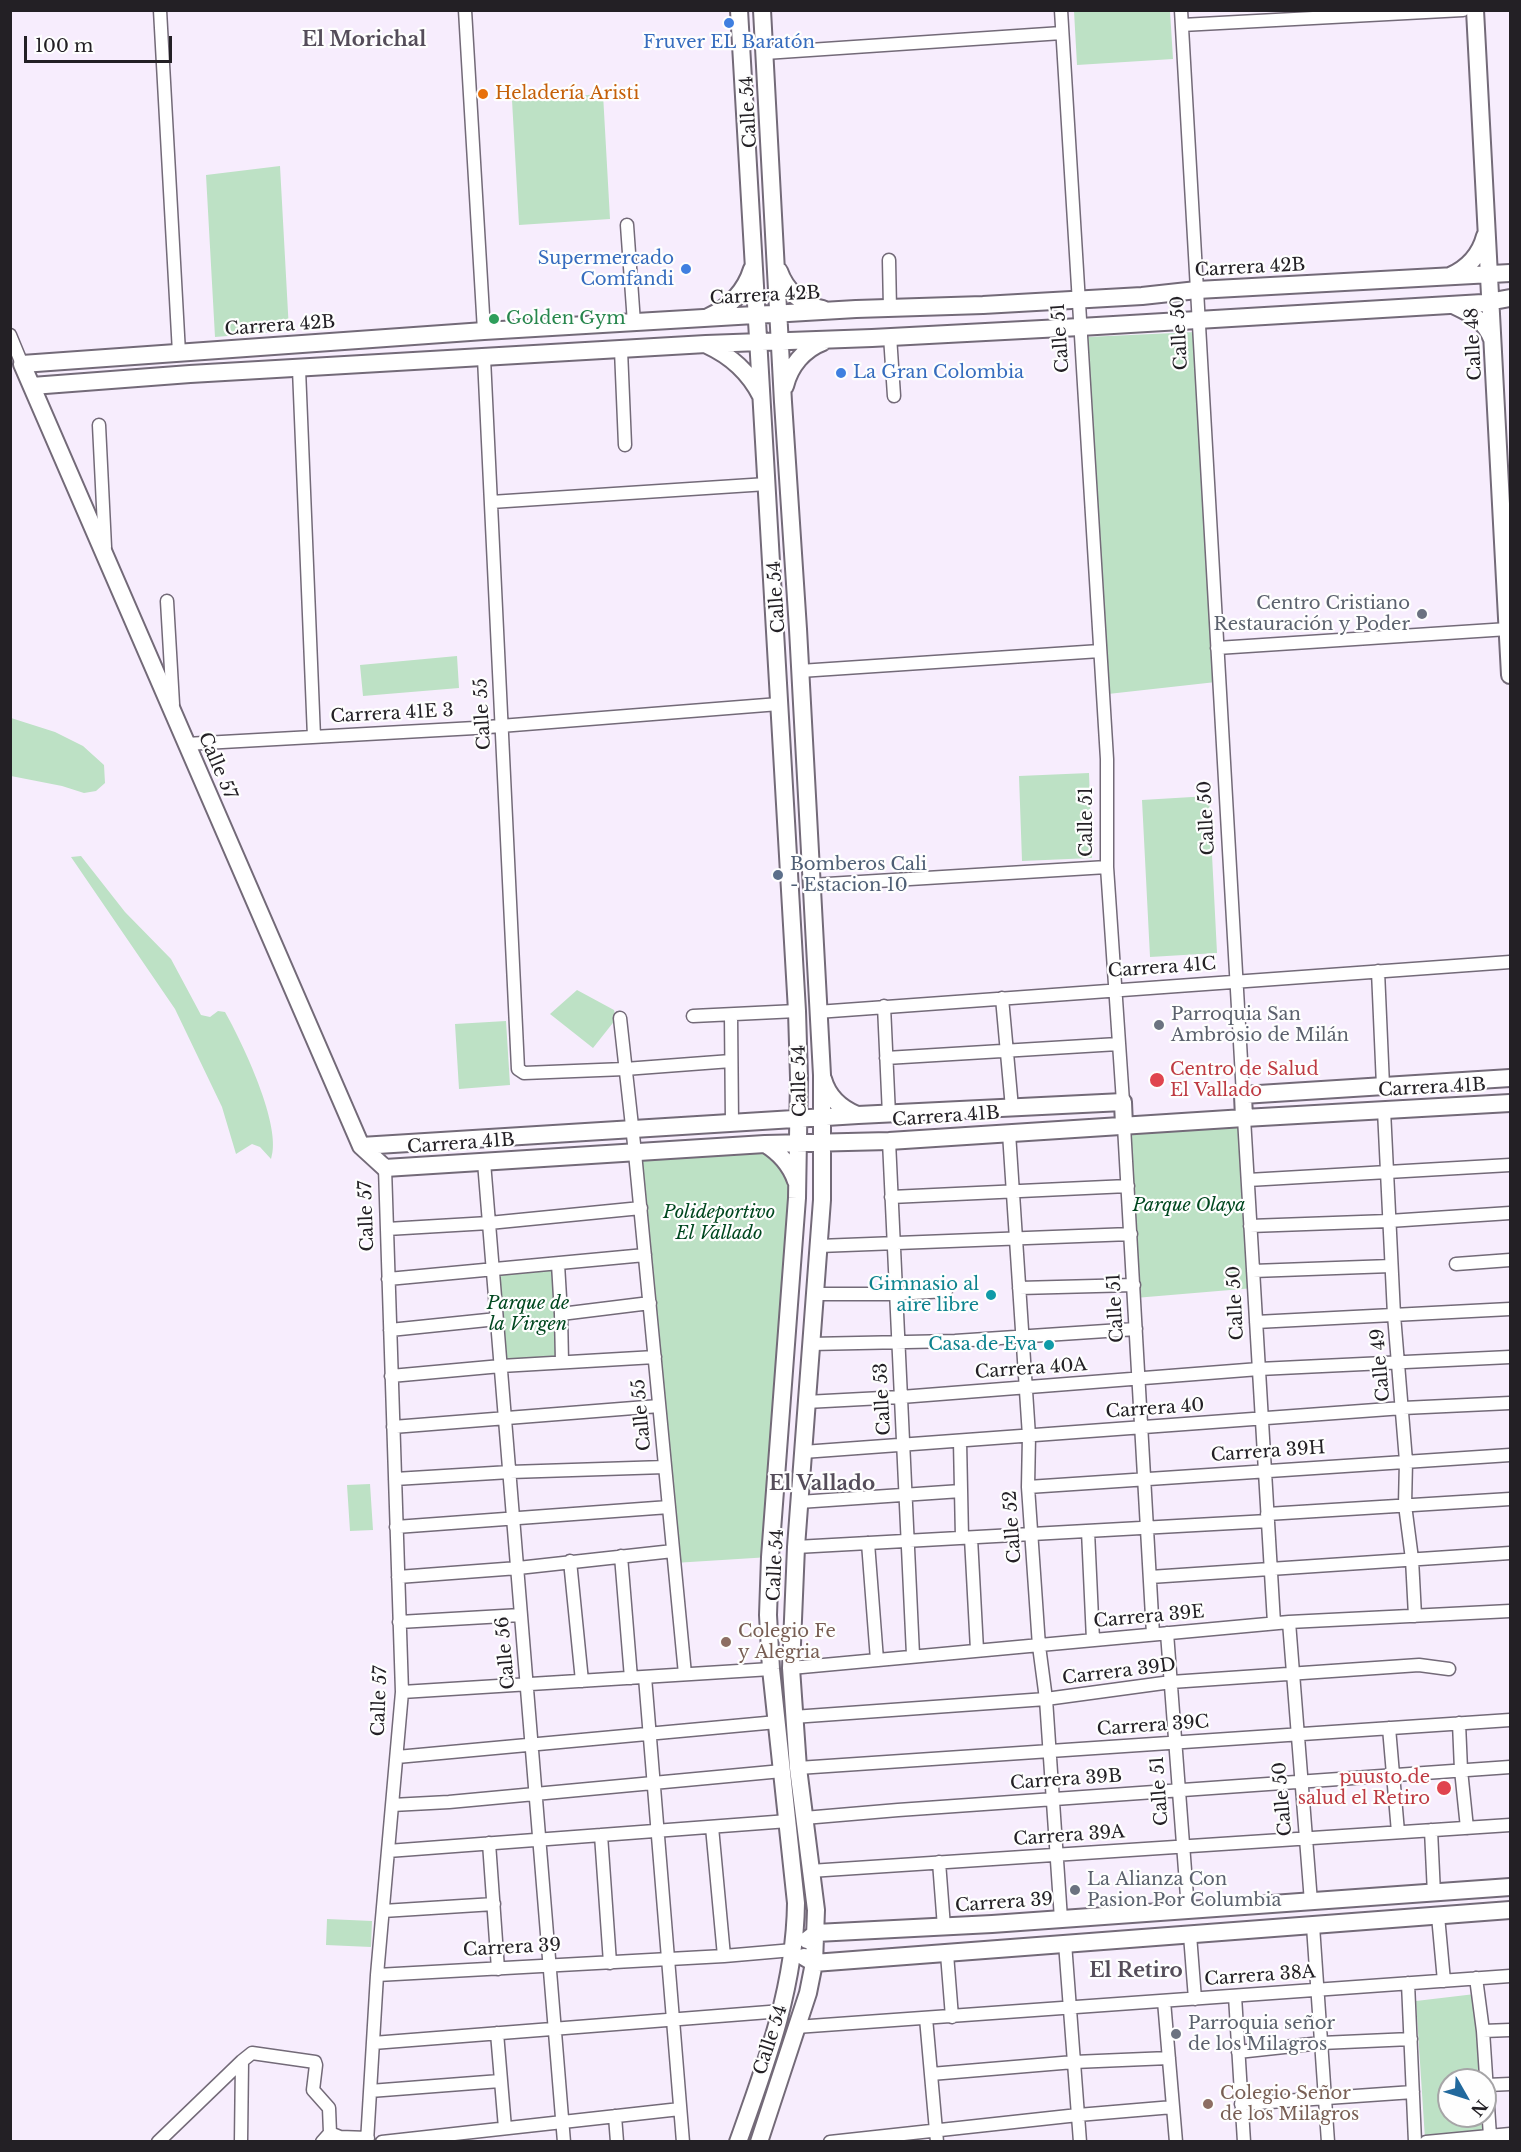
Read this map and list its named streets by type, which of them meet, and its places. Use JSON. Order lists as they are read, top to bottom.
{
  "streets": {
    "street": [
      "Calle 54",
      "Carrera 42B",
      "Calle 50",
      "Calle 51",
      "Calle 48",
      "Carrera 41E 3",
      "Calle 55",
      "Calle 57",
      "Carrera 41C",
      "Carrera 41B",
      "Calle 49",
      "Carrera 40A",
      "Calle 53",
      "Carrera 40",
      "Carrera 39H",
      "Calle 52",
      "Carrera 39E",
      "Calle 56",
      "Carrera 39D",
      "Carrera 39C",
      "Carrera 39B",
      "Carrera 39A",
      "Carrera 39",
      "Carrera 38A"
    ]
  },
  "crossings": [
    ["Calle 54", "Carrera 42B"],
    ["Calle 54", "Carrera 41E 3"],
    ["Calle 54", "Carrera 41C"],
    ["Calle 54", "Carrera 41B"],
    ["Calle 54", "Carrera 40A"],
    ["Calle 54", "Carrera 40"],
    ["Calle 54", "Carrera 39E"],
    ["Calle 54", "Carrera 39D"],
    ["Calle 54", "Carrera 39C"],
    ["Calle 54", "Carrera 39B"],
    ["Calle 54", "Carrera 39A"],
    ["Calle 54", "Carrera 39"],
    ["Calle 54", "Carrera 38A"],
    ["Carrera 42B", "Calle 50"],
    ["Carrera 42B", "Calle 51"],
    ["Carrera 42B", "Calle 48"],
    ["Carrera 42B", "Calle 57"],
    ["Calle 50", "Carrera 41C"],
    ["Calle 50", "Carrera 41B"],
    ["Calle 50", "Carrera 40A"],
    ["Calle 50", "Carrera 40"],
    ["Calle 50", "Carrera 39H"],
    ["Calle 50", "Carrera 39E"],
    ["Calle 50", "Carrera 39D"],
    ["Calle 50", "Carrera 39C"],
    ["Calle 50", "Carrera 39B"],
    ["Calle 50", "Carrera 39A"],
    ["Calle 50", "Carrera 39"],
    ["Calle 51", "Carrera 41C"],
    ["Calle 51", "Carrera 41B"],
    ["Calle 51", "Carrera 40A"],
    ["Calle 51", "Carrera 40"],
    ["Calle 51", "Carrera 39H"],
    ["Calle 51", "Carrera 39E"],
    ["Calle 51", "Carrera 39D"],
    ["Calle 51", "Carrera 39C"],
    ["Calle 51", "Carrera 39B"],
    ["Calle 51", "Carrera 39A"],
    ["Calle 51", "Carrera 39"],
    ["Carrera 41E 3", "Calle 55"],
    ["Carrera 41E 3", "Calle 57"],
    ["Calle 55", "Carrera 41B"],
    ["Calle 57", "Carrera 41B"],
    ["Calle 57", "Carrera 39C"],
    ["Calle 57", "Carrera 39"],
    ["Carrera 41B", "Calle 49"],
    ["Carrera 41B", "Calle 53"],
    ["Carrera 41B", "Calle 52"],
    ["Carrera 41B", "Calle 56"],
    ["Calle 49", "Carrera 40A"],
    ["Calle 49", "Carrera 40"],
    ["Calle 49", "Carrera 39H"],
    ["Calle 49", "Carrera 39E"],
    ["Carrera 40A", "Calle 53"],
    ["Carrera 40A", "Calle 52"],
    ["Calle 53", "Carrera 40"],
    ["Calle 53", "Carrera 39E"],
    ["Carrera 40", "Calle 52"],
    ["Carrera 39H", "Calle 52"],
    ["Calle 52", "Carrera 39E"],
    ["Calle 52", "Carrera 39D"],
    ["Calle 52", "Carrera 39C"],
    ["Calle 52", "Carrera 39B"],
    ["Calle 52", "Carrera 39A"],
    ["Calle 52", "Carrera 39"],
    ["Calle 56", "Carrera 39C"],
    ["Calle 56", "Carrera 39"]
  ],
  "districts": ["El Morichal", "El Vallado", "El Retiro"],
  "parks": ["Parque Olaya", "Polideportivo El Vallado", "Parque de la Virgen"],
  "places": [
    "Fruver EL Baratón",
    "Heladería Aristi",
    "Supermercado Comfandi",
    "Golden Gym",
    "La Gran Colombia",
    "Centro Cristiano Restauración y Poder",
    "Bomberos Cali - Estacion 10",
    "Parroquia San Ambrosio de Milán",
    "Centro de Salud El Vallado",
    "Gimnasio al aire libre",
    "Casa de Eva",
    "Colegio Fe y Alegria",
    "puusto de salud el Retiro",
    "La Alianza Con Pasion Por Columbia",
    "Parroquia señor de los Milagros",
    "Colegio Señor de los Milagros"
  ],
  "scale_bar": "100 m",
  "north": "bottom right"
}
